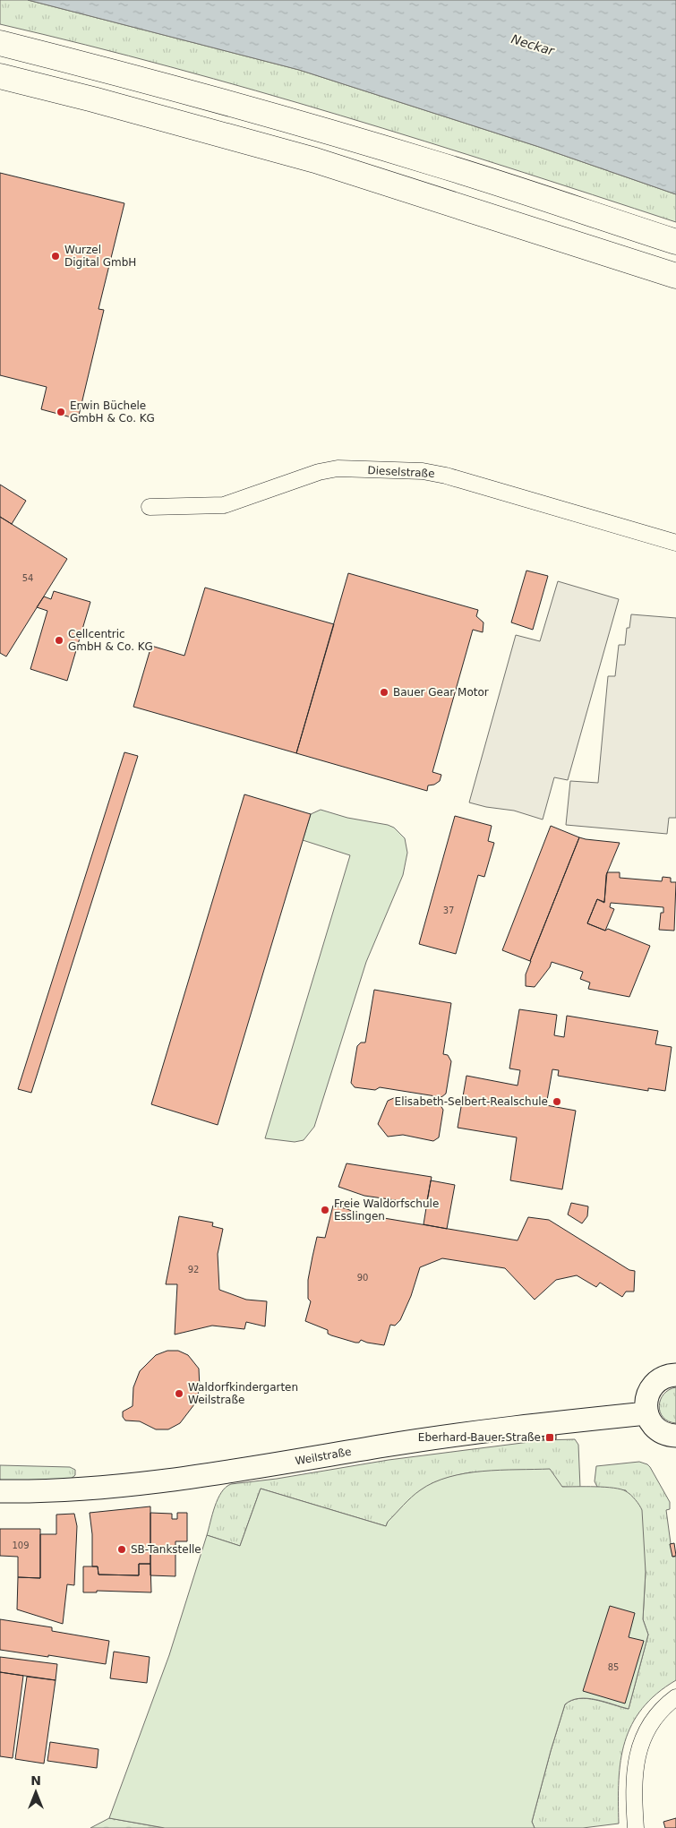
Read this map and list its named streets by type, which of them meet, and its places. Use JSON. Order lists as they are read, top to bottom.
{
  "streets": {
    "street": ["Dieselstraße", "Weilstraße"]
  },
  "water": ["Neckar"],
  "places": {
    "other": [
      "Wurzel Digital GmbH",
      "Erwin Büchele GmbH & Co. KG",
      "Cellcentric GmbH & Co. KG",
      "Bauer Gear Motor",
      "Elisabeth-Selbert-Realschule",
      "Freie Waldorfschule Esslingen",
      "Waldorfkindergarten Weilstraße",
      "SB-Tankstelle"
    ],
    "transit": ["Eberhard-Bauer-Straße"]
  },
  "house_numbers": [
    "54",
    "37",
    "92",
    "90",
    "109",
    "85"
  ],
  "north": "top"
}
